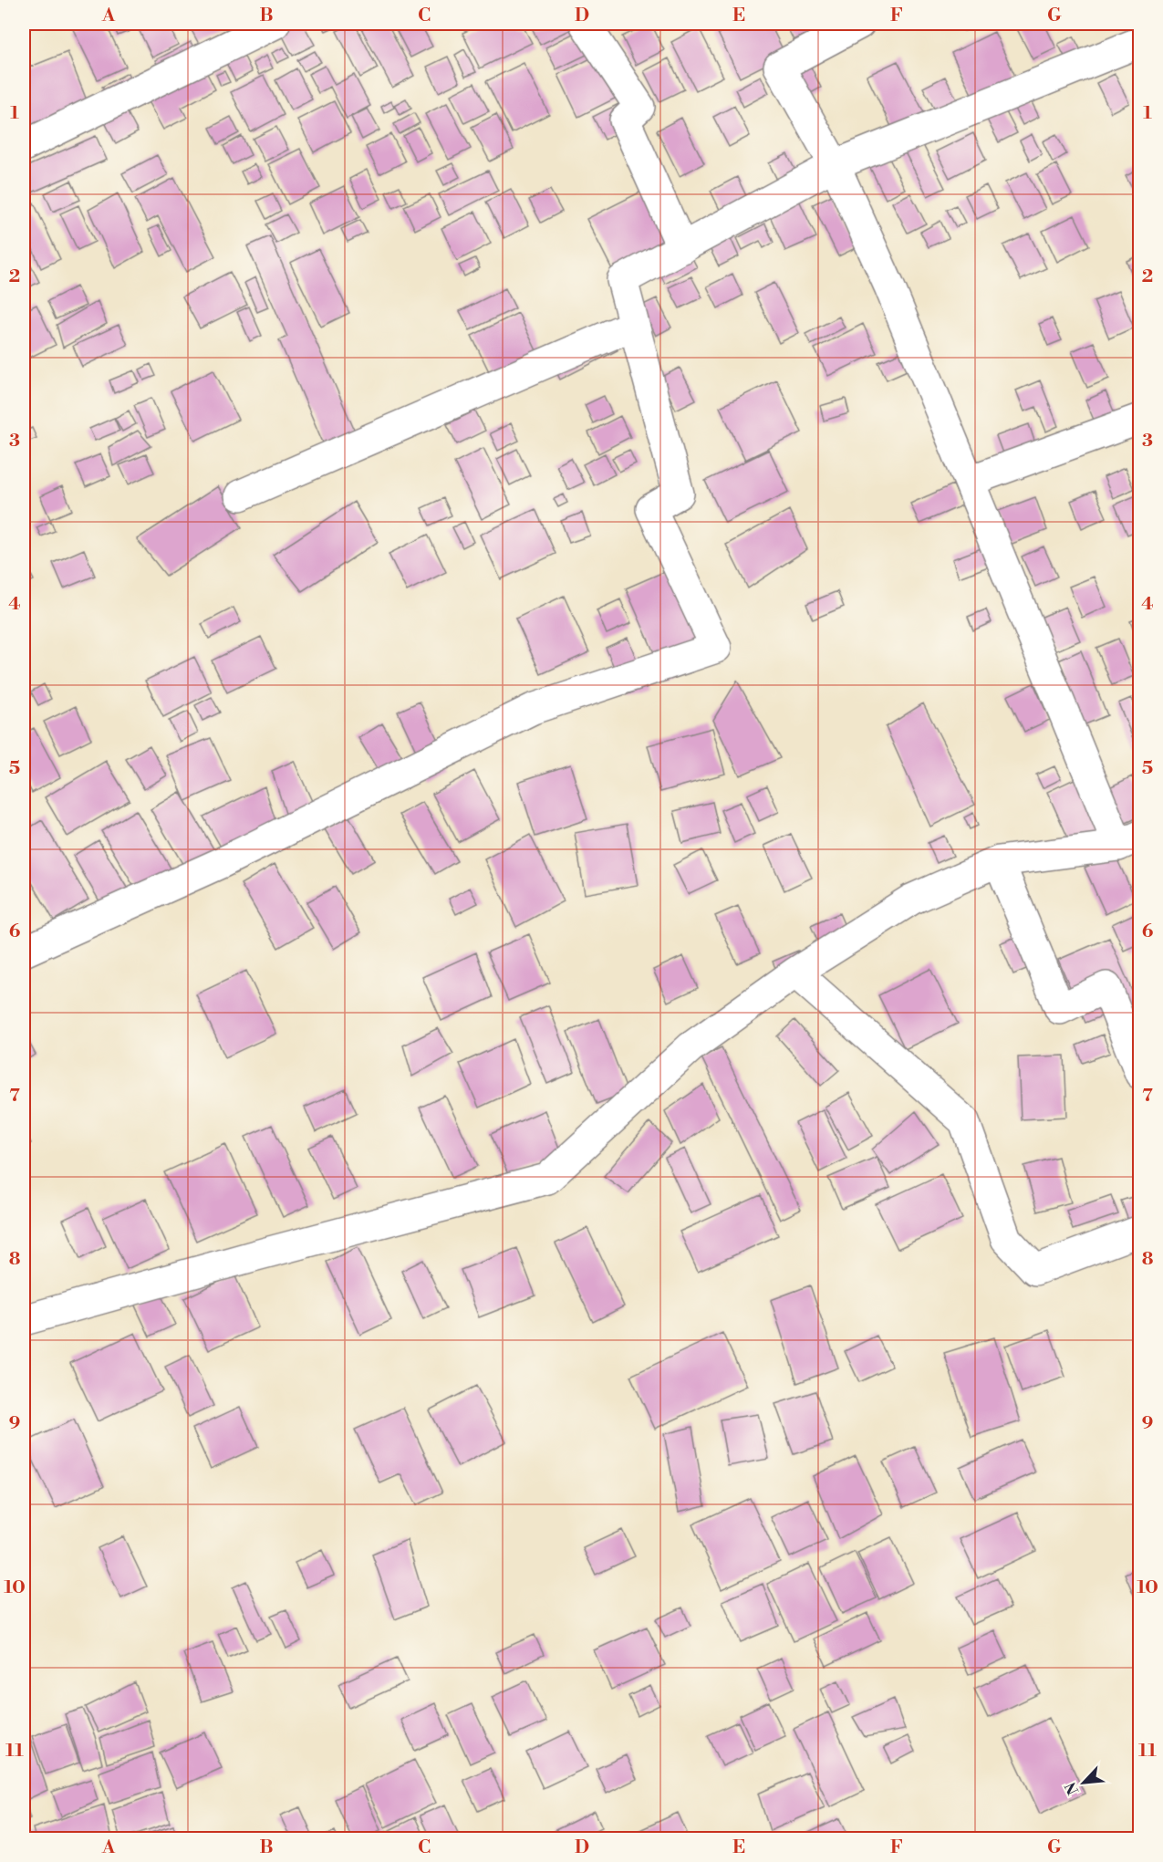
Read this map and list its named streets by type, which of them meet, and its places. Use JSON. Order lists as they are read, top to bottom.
{
  "north": "bottom left",
  "grid": {
    "columns": [
      "A",
      "B",
      "C",
      "D",
      "E",
      "F",
      "G"
    ],
    "rows": [
      "1",
      "2",
      "3",
      "4",
      "5",
      "6",
      "7",
      "8",
      "9",
      "10",
      "11"
    ]
  }
}
